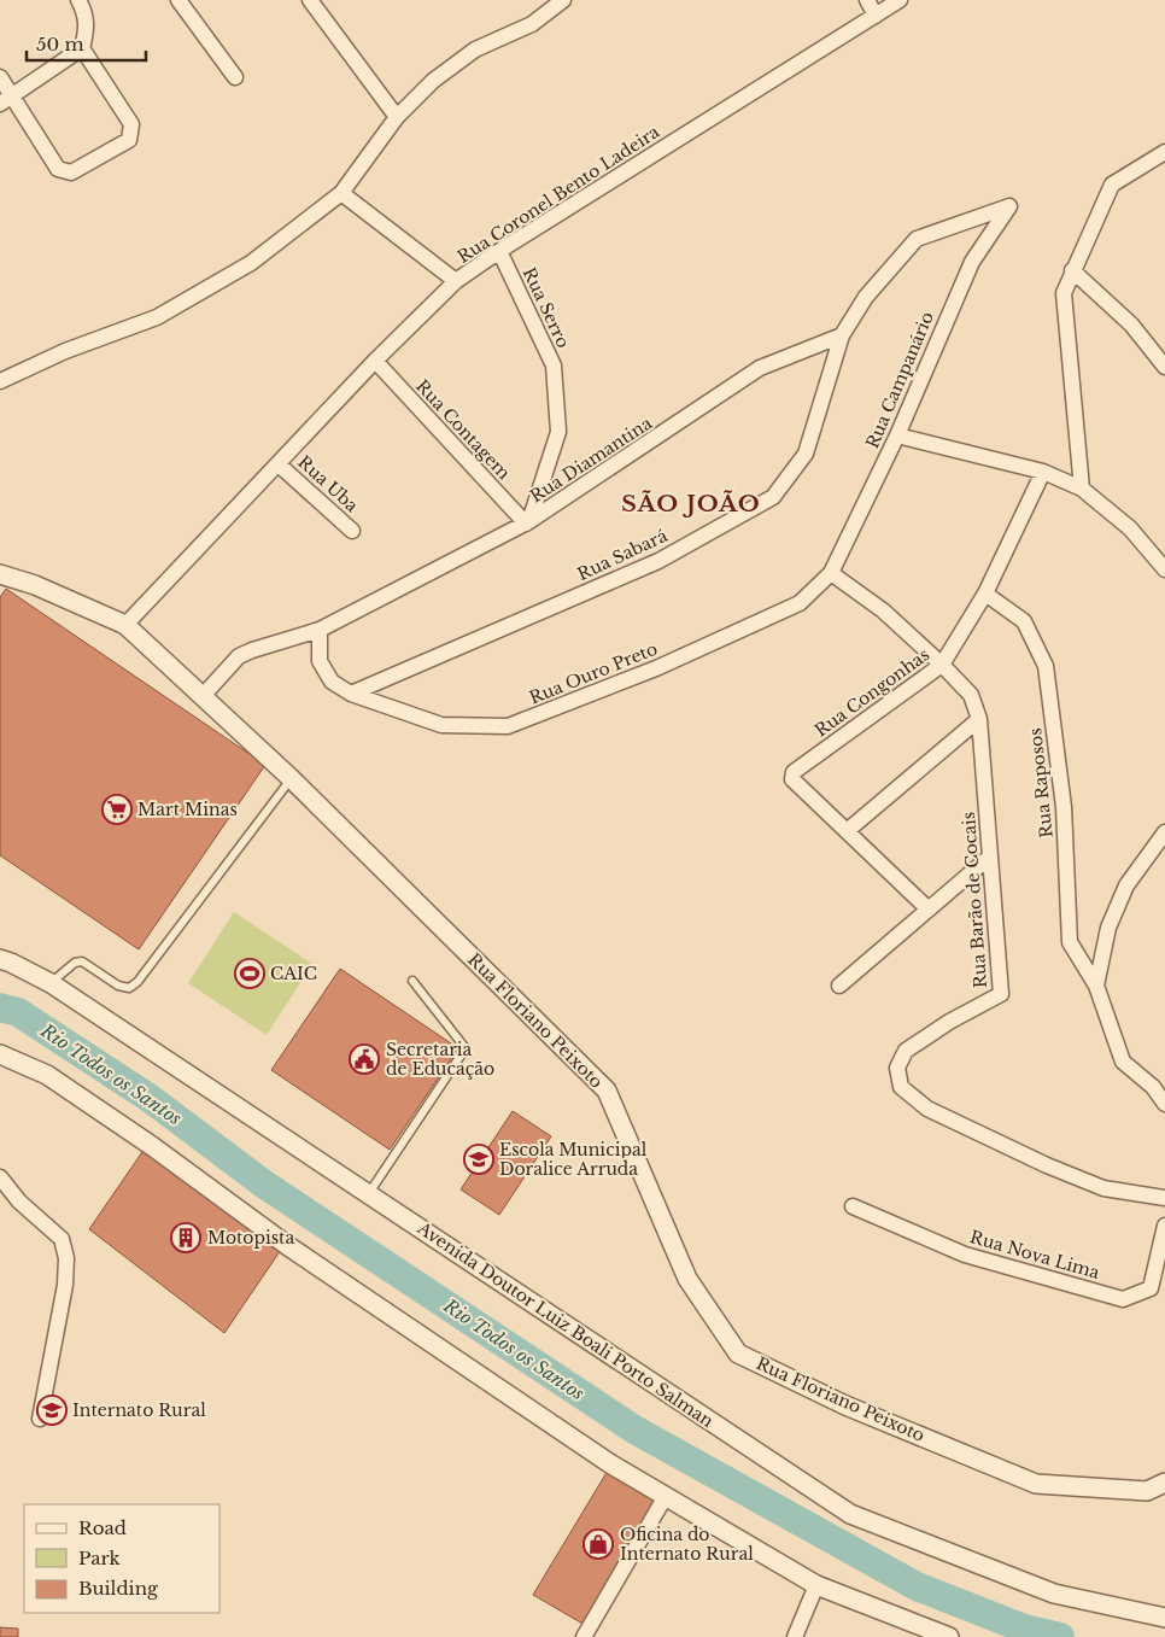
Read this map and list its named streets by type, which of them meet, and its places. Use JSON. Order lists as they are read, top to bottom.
{
  "streets": {
    "street": [
      "Rua Coronel Bento Ladeira",
      "Rua Serro",
      "Rua Campanário",
      "Rua Contagem",
      "Rua Diamantina",
      "Rua Uba",
      "Rua Sabará",
      "Rua Ouro Preto",
      "Rua Congonhas",
      "Rua Raposos",
      "Rua Barão de Cocais",
      "Rua Floriano Peixoto",
      "Rua Nova Lima",
      "Avenida Doutor Luiz Boali Porto Salman"
    ]
  },
  "crossings": [
    ["Rua Coronel Bento Ladeira", "Rua Serro"],
    ["Rua Coronel Bento Ladeira", "Rua Contagem"],
    ["Rua Coronel Bento Ladeira", "Rua Uba"],
    ["Rua Coronel Bento Ladeira", "Rua Floriano Peixoto"],
    ["Rua Serro", "Rua Contagem"],
    ["Rua Serro", "Rua Diamantina"],
    ["Rua Campanário", "Rua Sabará"],
    ["Rua Campanário", "Rua Ouro Preto"],
    ["Rua Campanário", "Rua Barão de Cocais"],
    ["Rua Contagem", "Rua Diamantina"],
    ["Rua Diamantina", "Rua Sabará"],
    ["Rua Diamantina", "Rua Ouro Preto"],
    ["Rua Diamantina", "Rua Floriano Peixoto"],
    ["Rua Sabará", "Rua Ouro Preto"],
    ["Rua Ouro Preto", "Rua Barão de Cocais"],
    ["Rua Congonhas", "Rua Raposos"],
    ["Rua Congonhas", "Rua Barão de Cocais"]
  ],
  "districts": ["SÃO JOÃO"],
  "water": ["Rio Todos os Santos"],
  "places": {
    "supermarket": ["Mart Minas"],
    "sports": ["CAIC"],
    "public building": ["Secretaria de Educação"],
    "school or university": ["Escola Municipal Doralice Arruda", "Internato Rural"],
    "building": ["Motopista"],
    "shop": ["Oficina do Internato Rural"]
  },
  "legend": ["Road", "Park", "Building"],
  "scale_bar": "50 m"
}
